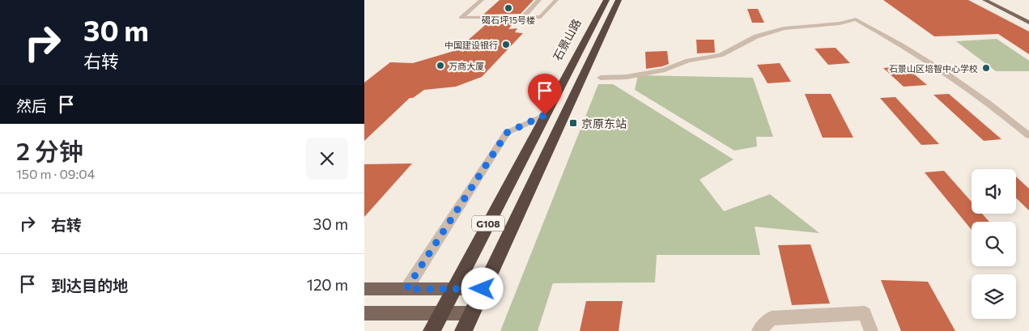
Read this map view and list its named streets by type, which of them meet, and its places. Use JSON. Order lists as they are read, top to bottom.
{
  "streets": {
    "highway": ["石景山路", "G108"]
  },
  "places": {
    "other": [
      "碣石坪15号楼",
      "中国建设银行",
      "万商大厦",
      "石景山区培智中心学校"
    ],
    "transit": ["京原东站"]
  },
  "page": {
    "turn": ["30 m", "右转"],
    "then": "然后",
    "heading": ["2 分钟", "150 m · 09:04"],
    "list": [
      {
        "name": "右转",
        "value": "30 m"
      },
      {
        "name": "到达目的地",
        "value": "120 m"
      }
    ]
  }
}
